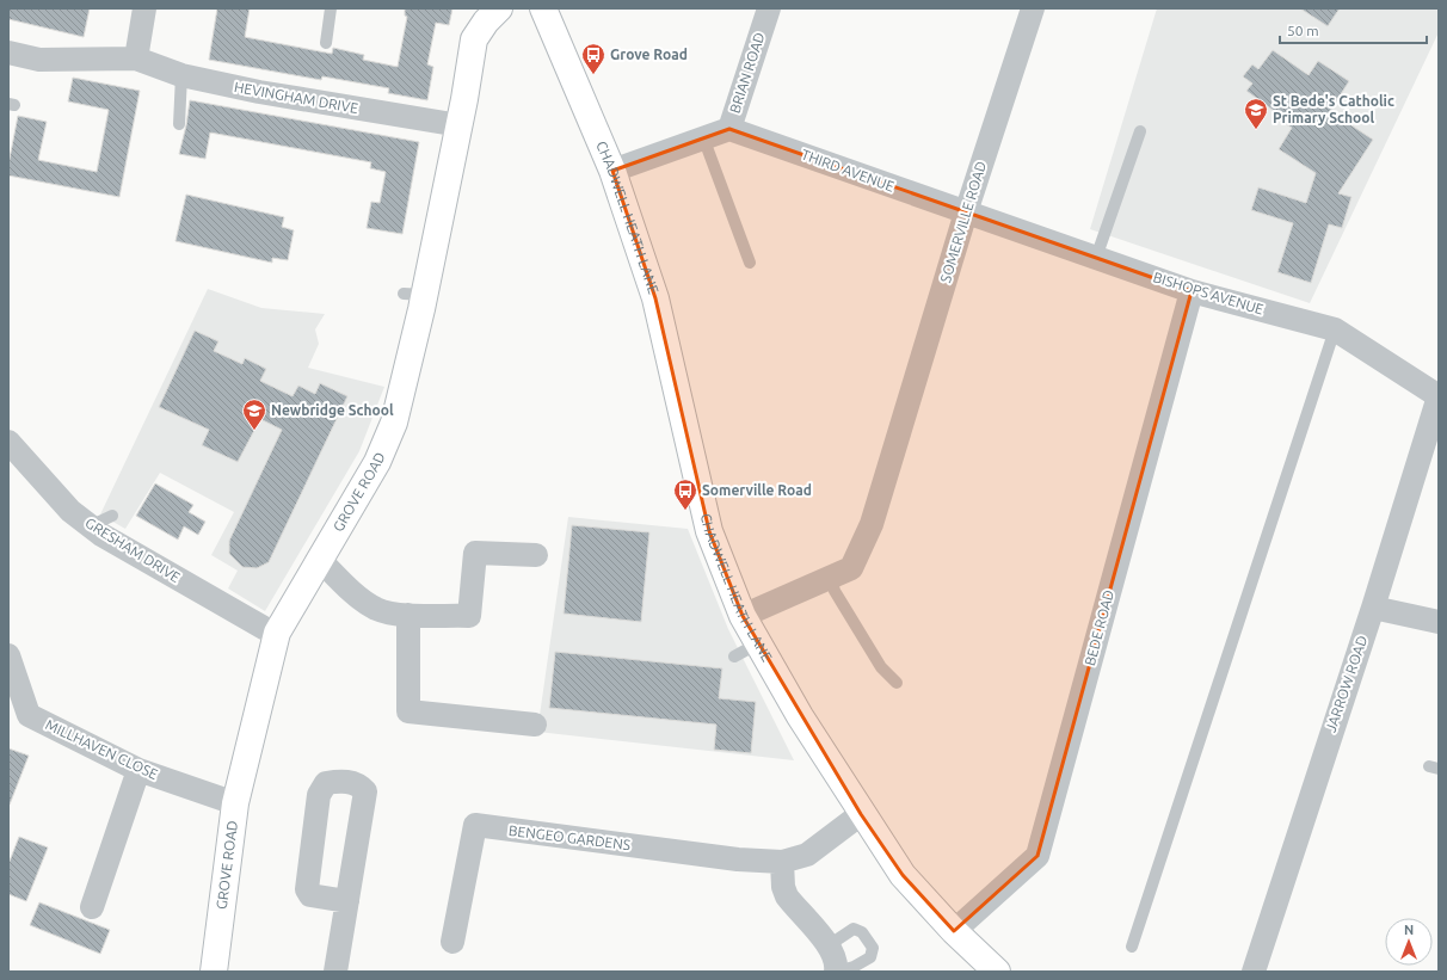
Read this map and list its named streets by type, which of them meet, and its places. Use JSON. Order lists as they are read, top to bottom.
{
  "streets": {
    "street": [
      "BRIAN ROAD",
      "HEVINGHAM DRIVE",
      "THIRD AVENUE",
      "CHADWELL HEATH LANE",
      "SOMERVILLE ROAD",
      "BISHOPS AVENUE",
      "GROVE ROAD",
      "GRESHAM DRIVE",
      "BEDE ROAD",
      "JARROW ROAD",
      "MILLHAVEN CLOSE",
      "BENGEO GARDENS"
    ]
  },
  "crossings": [
    ["BRIAN ROAD", "THIRD AVENUE"],
    ["BRIAN ROAD", "CHADWELL HEATH LANE"],
    ["HEVINGHAM DRIVE", "GROVE ROAD"],
    ["THIRD AVENUE", "SOMERVILLE ROAD"],
    ["THIRD AVENUE", "BISHOPS AVENUE"],
    ["CHADWELL HEATH LANE", "SOMERVILLE ROAD"],
    ["CHADWELL HEATH LANE", "BEDE ROAD"],
    ["SOMERVILLE ROAD", "BISHOPS AVENUE"],
    ["BISHOPS AVENUE", "BEDE ROAD"],
    ["BISHOPS AVENUE", "JARROW ROAD"],
    ["GROVE ROAD", "GRESHAM DRIVE"],
    ["GROVE ROAD", "MILLHAVEN CLOSE"]
  ],
  "places": {
    "bus stop": ["Grove Road", "Somerville Road"],
    "school or university": ["St Bede's Catholic Primary School", "Newbridge School"]
  },
  "scale_bar": "50 m",
  "north": "top"
}
